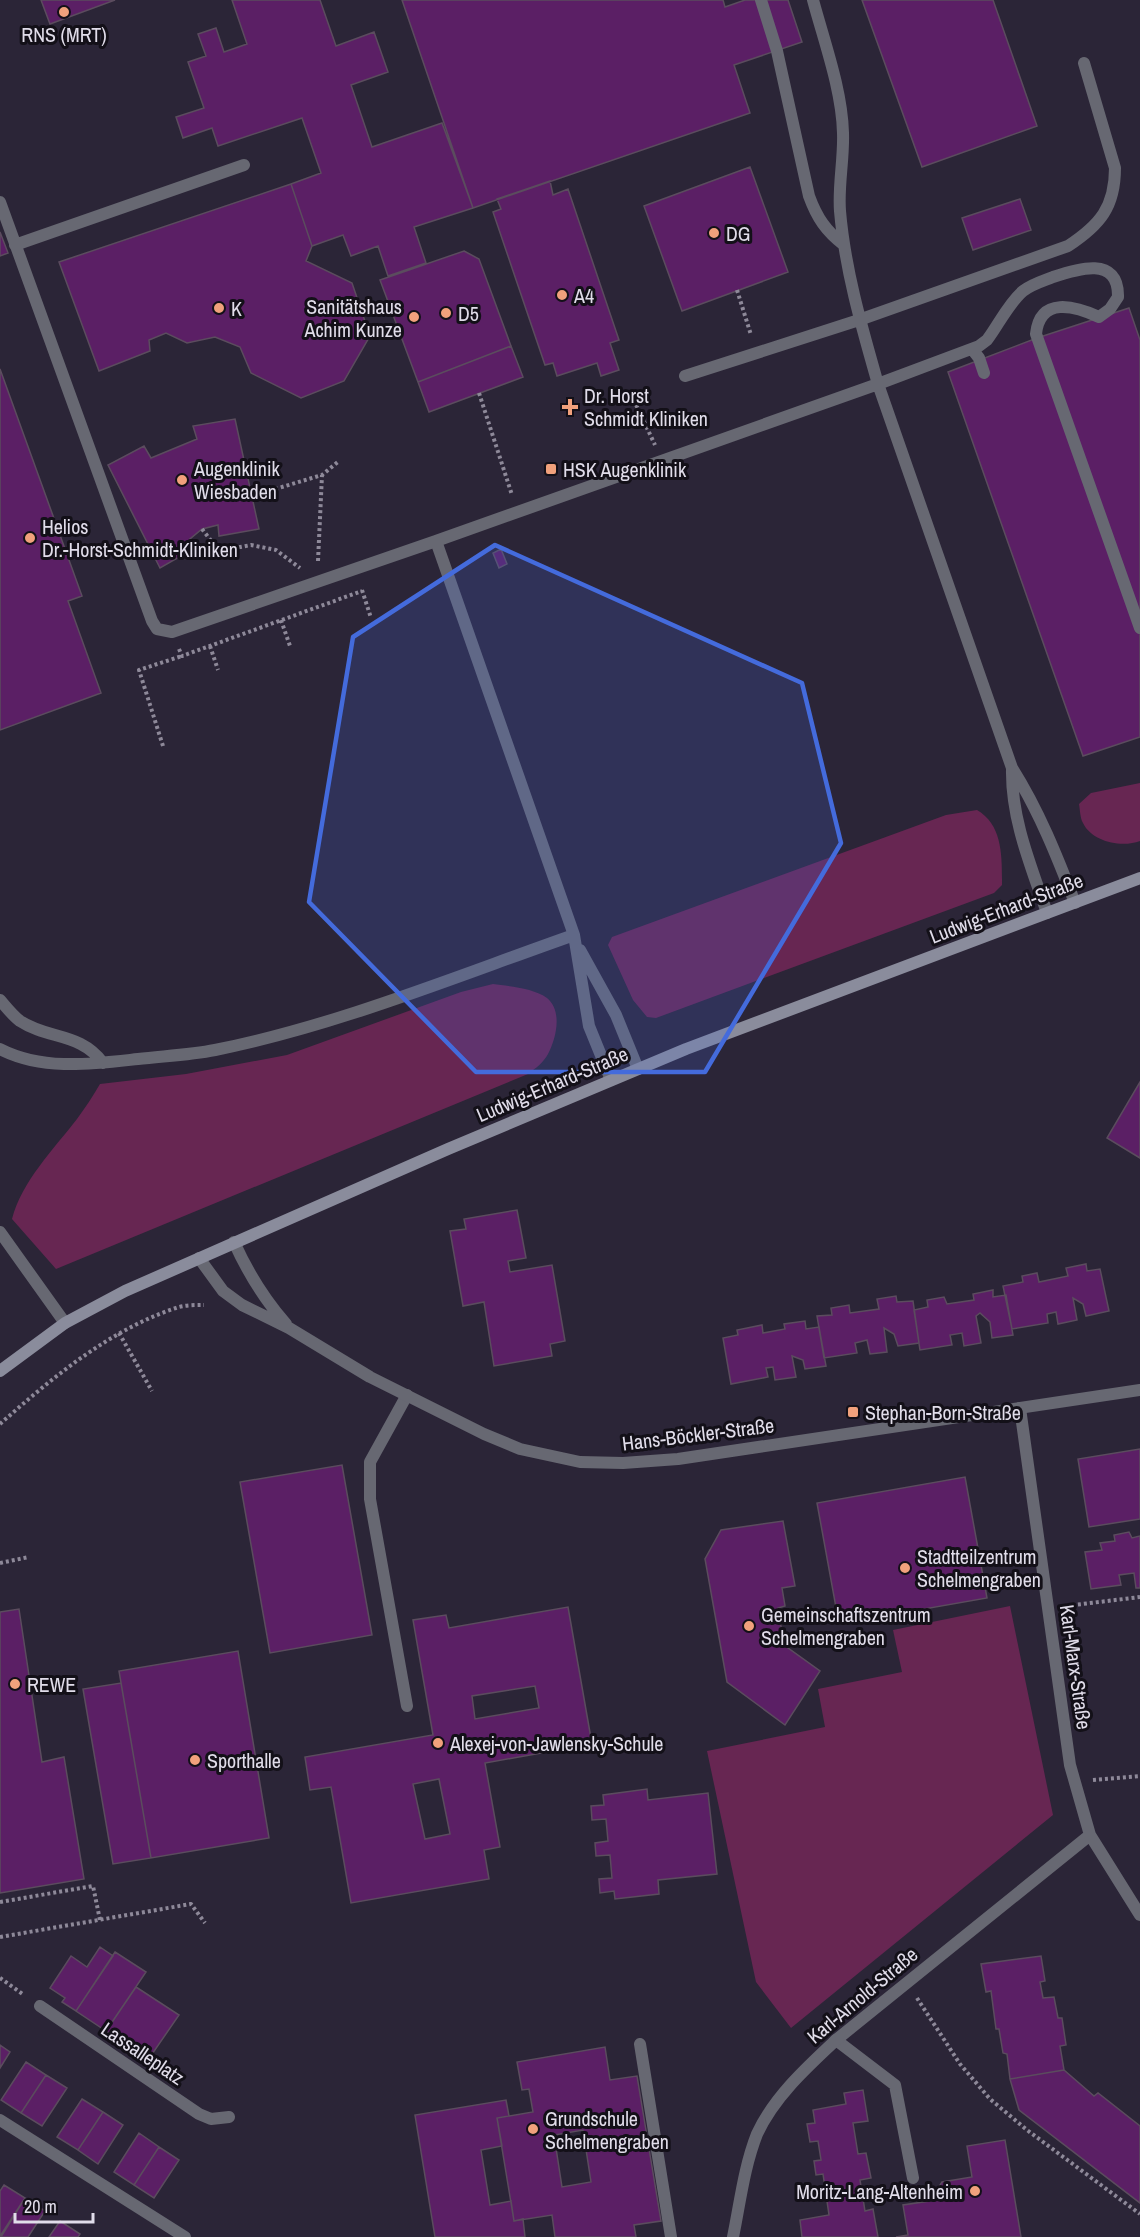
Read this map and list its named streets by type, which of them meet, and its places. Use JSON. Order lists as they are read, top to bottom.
{
  "streets": {
    "main road": ["Ludwig-Erhard-Straße"],
    "street": [
      "Hans-Böckler-Straße",
      "Karl-Marx-Straße",
      "Karl-Arnold-Straße",
      "Lassalleplatz"
    ]
  },
  "crossings": [
    ["Ludwig-Erhard-Straße", "Hans-Böckler-Straße"],
    ["Hans-Böckler-Straße", "Karl-Marx-Straße"],
    ["Karl-Marx-Straße", "Karl-Arnold-Straße"]
  ],
  "places": {
    "other": [
      "RNS (MRT)",
      "DG",
      "A4",
      "K",
      "D5",
      "Sanitätshaus Achim Kunze",
      "Augenklinik Wiesbaden",
      "Helios Dr.-Horst-Schmidt-Kliniken",
      "Stadtteilzentrum Schelmengraben",
      "Gemeinschaftszentrum Schelmengraben",
      "REWE",
      "Alexej-von-Jawlensky-Schule",
      "Sporthalle",
      "Grundschule Schelmengraben",
      "Moritz-Lang-Altenheim"
    ],
    "health": ["Dr. Horst Schmidt Kliniken"],
    "transit": ["HSK Augenklinik", "Stephan-Born-Straße"]
  },
  "scale_bar": "20 m"
}
